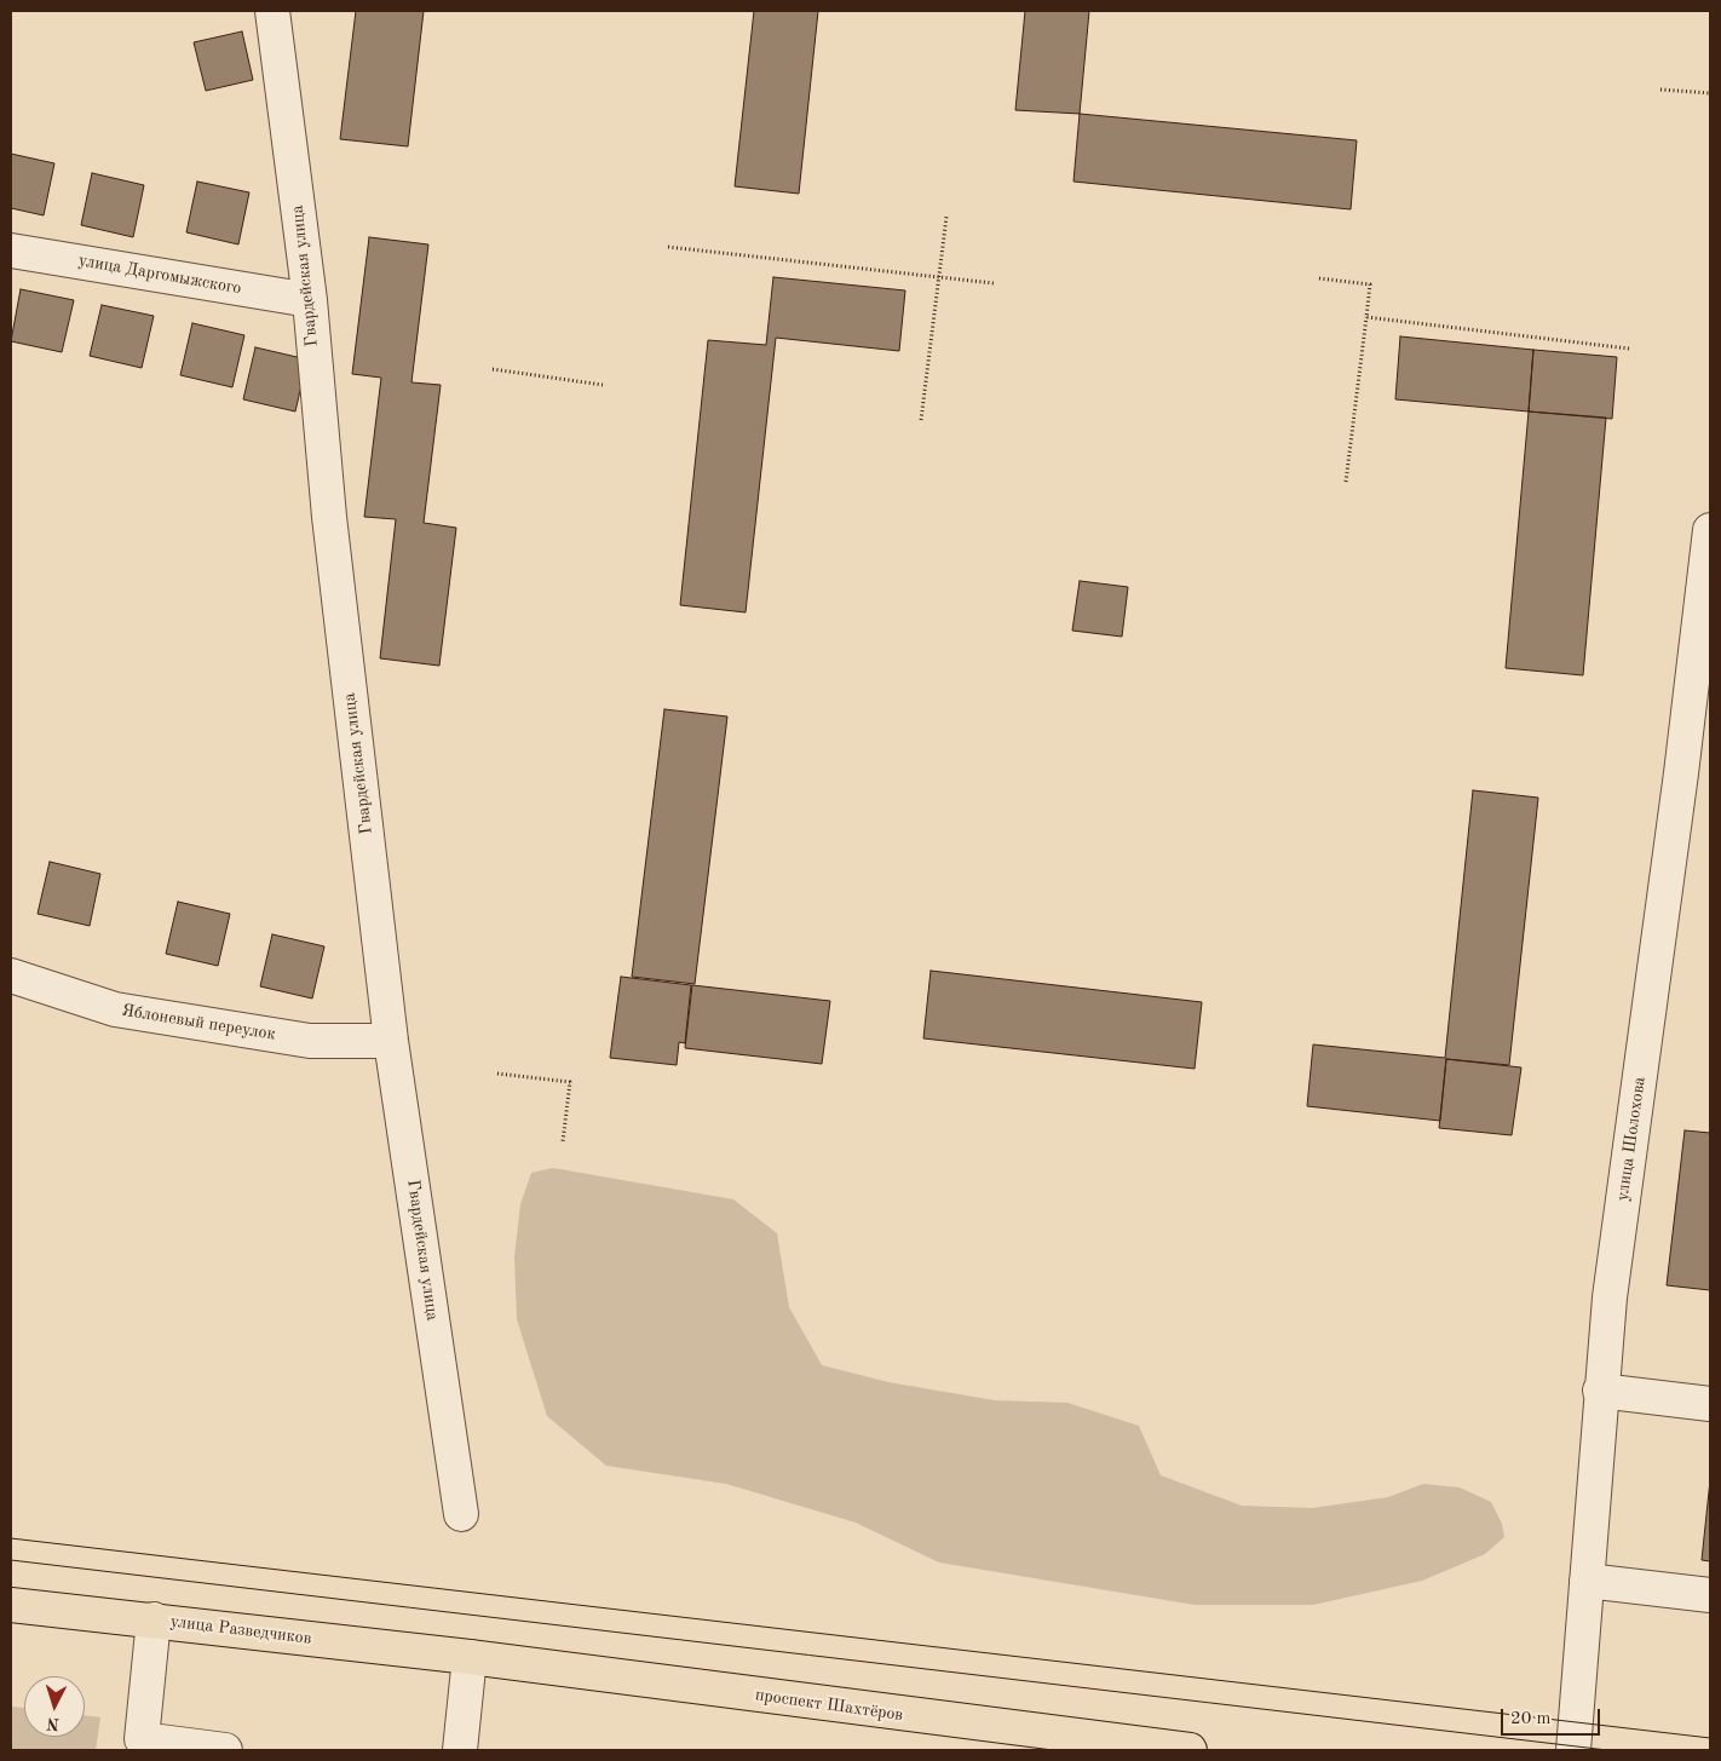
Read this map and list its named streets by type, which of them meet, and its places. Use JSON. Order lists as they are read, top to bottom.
{
  "streets": {
    "main road": ["улица Разведчиков", "проспект Шахтёров"],
    "street": [
      "улица Даргомыжского",
      "Гвардейская улица",
      "Яблоневый переулок",
      "улица Шолохова"
    ]
  },
  "crossings": [
    ["улица Даргомыжского", "Гвардейская улица"],
    ["Гвардейская улица", "Яблоневый переулок"],
    ["улица Разведчиков", "проспект Шахтёров"]
  ],
  "scale_bar": "20 m",
  "north": "bottom"
}
